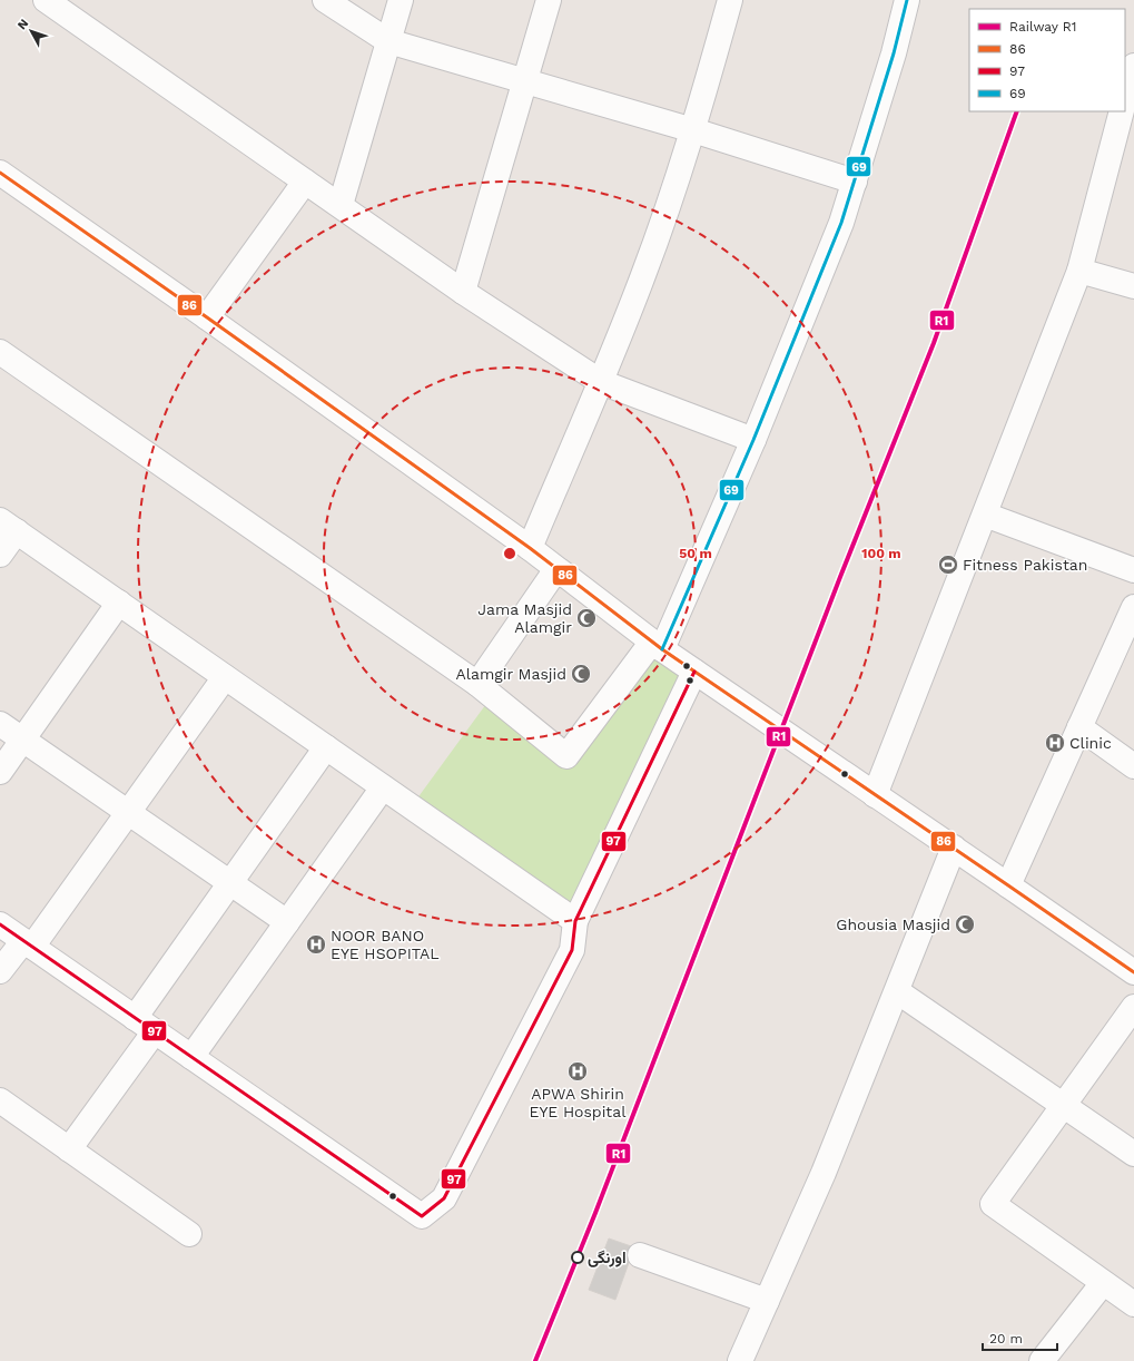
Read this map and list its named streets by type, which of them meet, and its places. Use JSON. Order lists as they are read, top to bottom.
{
  "places": {
    "sports": ["Fitness Pakistan"],
    "mosque": ["Jama Masjid Alamgir", "Alamgir Masjid", "Ghousia Masjid"],
    "hospital": ["Clinic", "NOOR BANO EYE HSOPITAL", "APWA Shirin EYE Hospital"],
    "other": ["اورنگی"]
  },
  "lines": [
    "transit line 69",
    "rail line R1",
    "transit line 86",
    "transit line 97"
  ],
  "legend": [
    "Railway R1",
    "86",
    "97",
    "69"
  ],
  "scale_bar": "20 m",
  "north": "top left",
  "rings": ["50 m", "100 m"]
}
